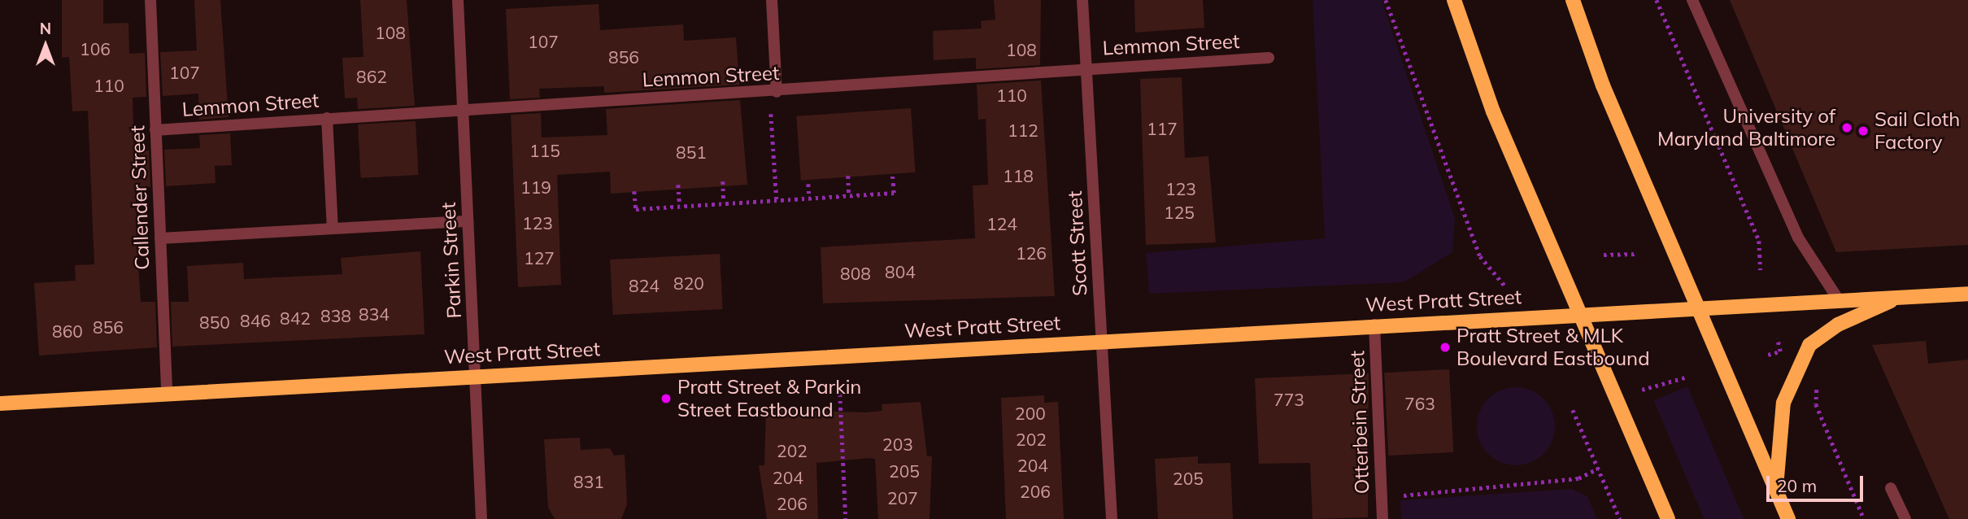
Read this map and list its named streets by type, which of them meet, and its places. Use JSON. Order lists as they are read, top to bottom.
{
  "streets": {
    "main road": ["West Pratt Street"],
    "street": [
      "Lemmon Street",
      "Callender Street",
      "Scott Street",
      "Parkin Street",
      "Otterbein Street"
    ]
  },
  "crossings": [
    ["Lemmon Street", "Callender Street"],
    ["Lemmon Street", "Scott Street"],
    ["Lemmon Street", "Parkin Street"],
    ["Callender Street", "West Pratt Street"],
    ["Scott Street", "West Pratt Street"],
    ["Parkin Street", "West Pratt Street"],
    ["West Pratt Street", "Otterbein Street"]
  ],
  "places": [
    "University of Maryland Baltimore",
    "Sail Cloth Factory",
    "Pratt Street & MLK Boulevard Eastbound",
    "Pratt Street & Parkin Street Eastbound"
  ],
  "house_numbers": [
    "108",
    "107",
    "106",
    "108",
    "856",
    "107",
    "862",
    "110",
    "110",
    "117",
    "112",
    "115",
    "851",
    "118",
    "119",
    "123",
    "125",
    "123",
    "124",
    "126",
    "127",
    "804",
    "808",
    "820",
    "824",
    "834",
    "838",
    "842",
    "846",
    "850",
    "856",
    "860",
    "773",
    "763",
    "200",
    "202",
    "203",
    "202",
    "204",
    "205",
    "204",
    "205",
    "831",
    "206",
    "207",
    "206"
  ],
  "scale_bar": "20 m",
  "north": "top"
}
